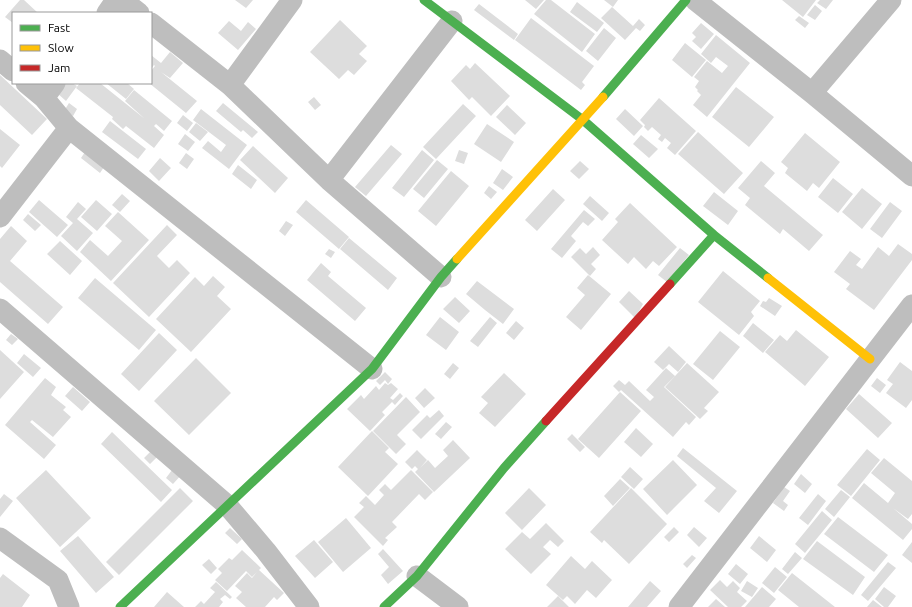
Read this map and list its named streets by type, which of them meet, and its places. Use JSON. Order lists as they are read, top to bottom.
{
  "legend": ["Fast", "Slow", "Jam"]
}
